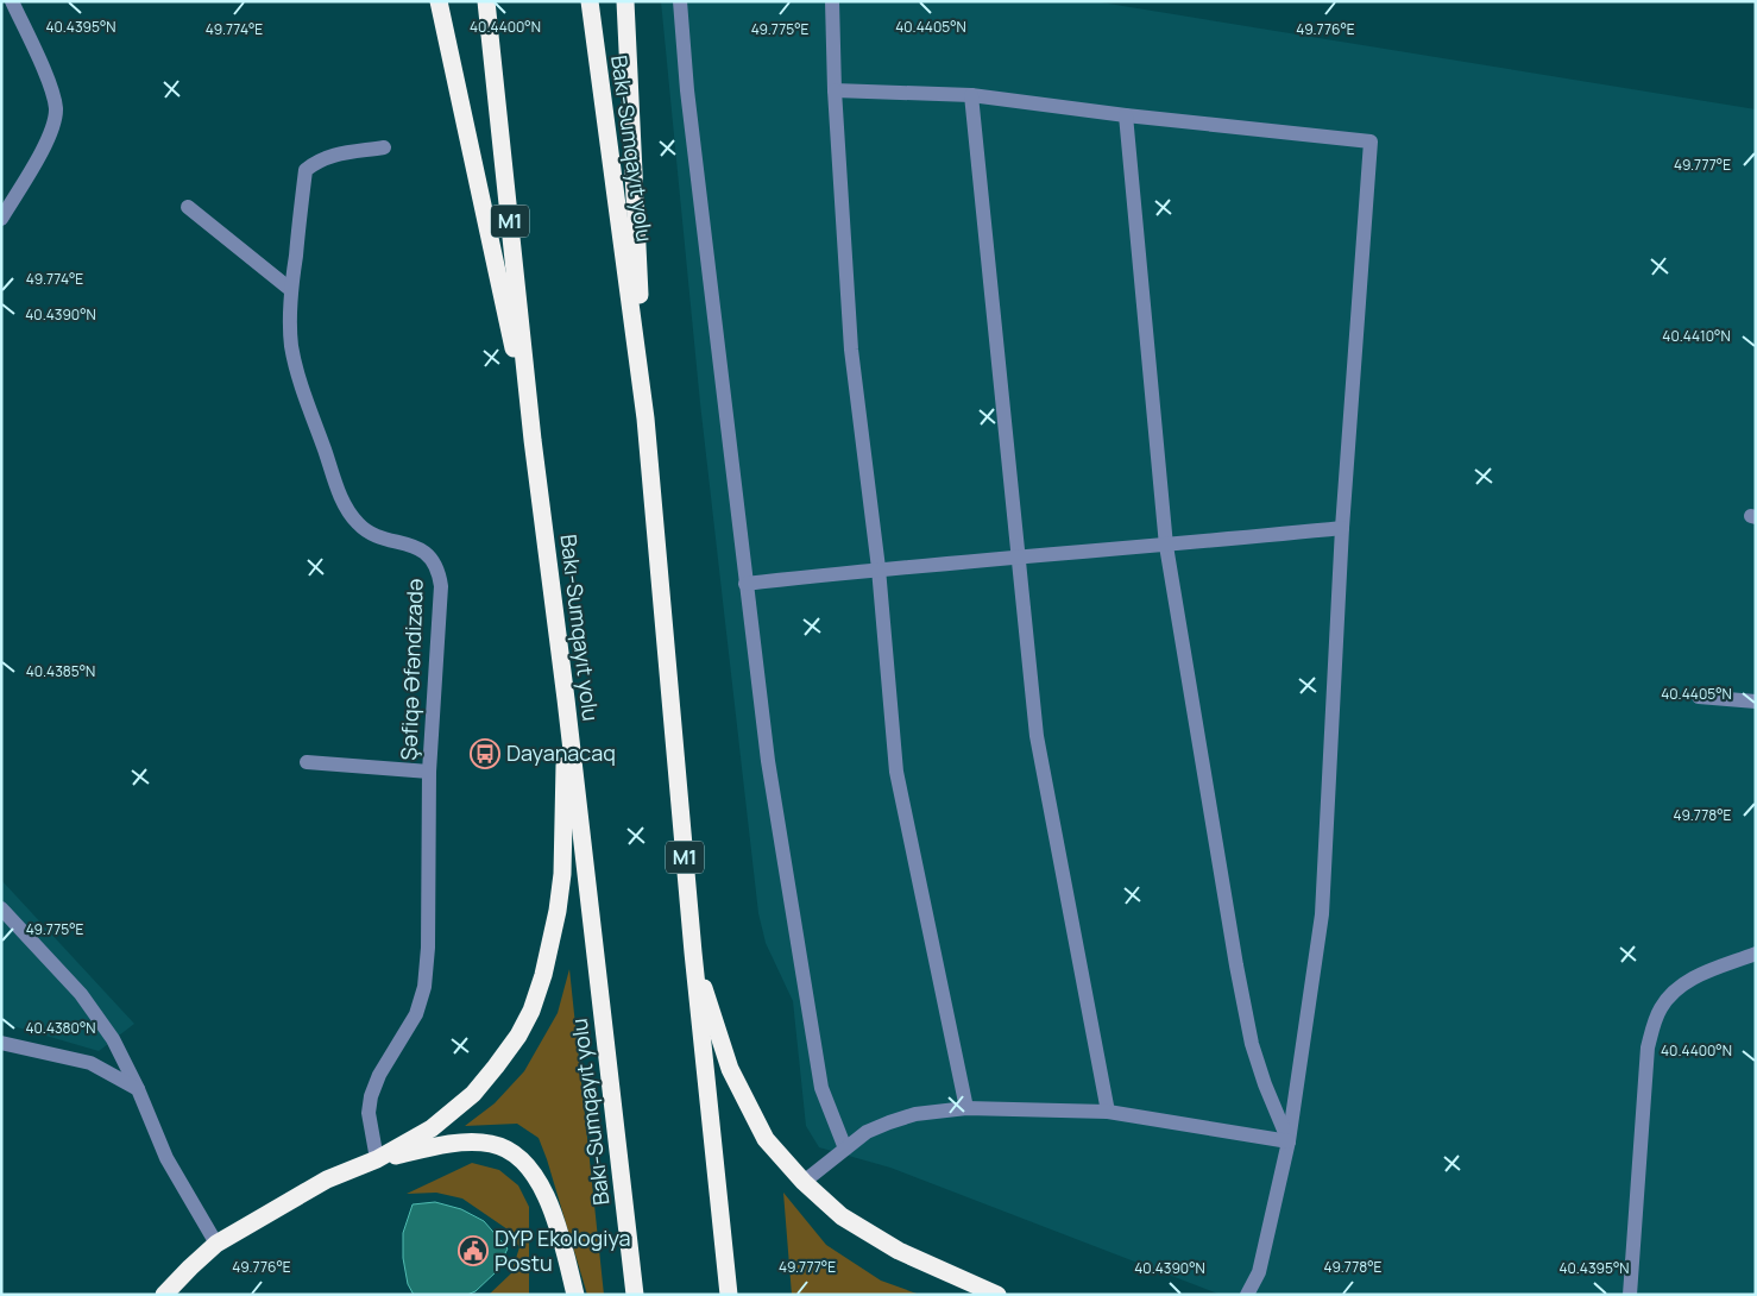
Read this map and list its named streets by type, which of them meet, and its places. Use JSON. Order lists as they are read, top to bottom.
{
  "streets": {
    "highway": ["Bakı-Sumqayıt yolu", "M1"],
    "street": ["Şəfiqə Əfəndizadə"]
  },
  "places": {
    "bus stop": ["Dayanacaq"],
    "public building": ["DYP Ekologiya Postu"]
  },
  "coordinates": [
    "40.4395°N",
    "40.4400°N",
    "40.4405°N",
    "49.774°E",
    "49.775°E",
    "49.776°E",
    "49.777°E",
    "40.4390°N",
    "40.4410°N",
    "40.4385°N",
    "49.778°E",
    "40.4380°N"
  ]
}
